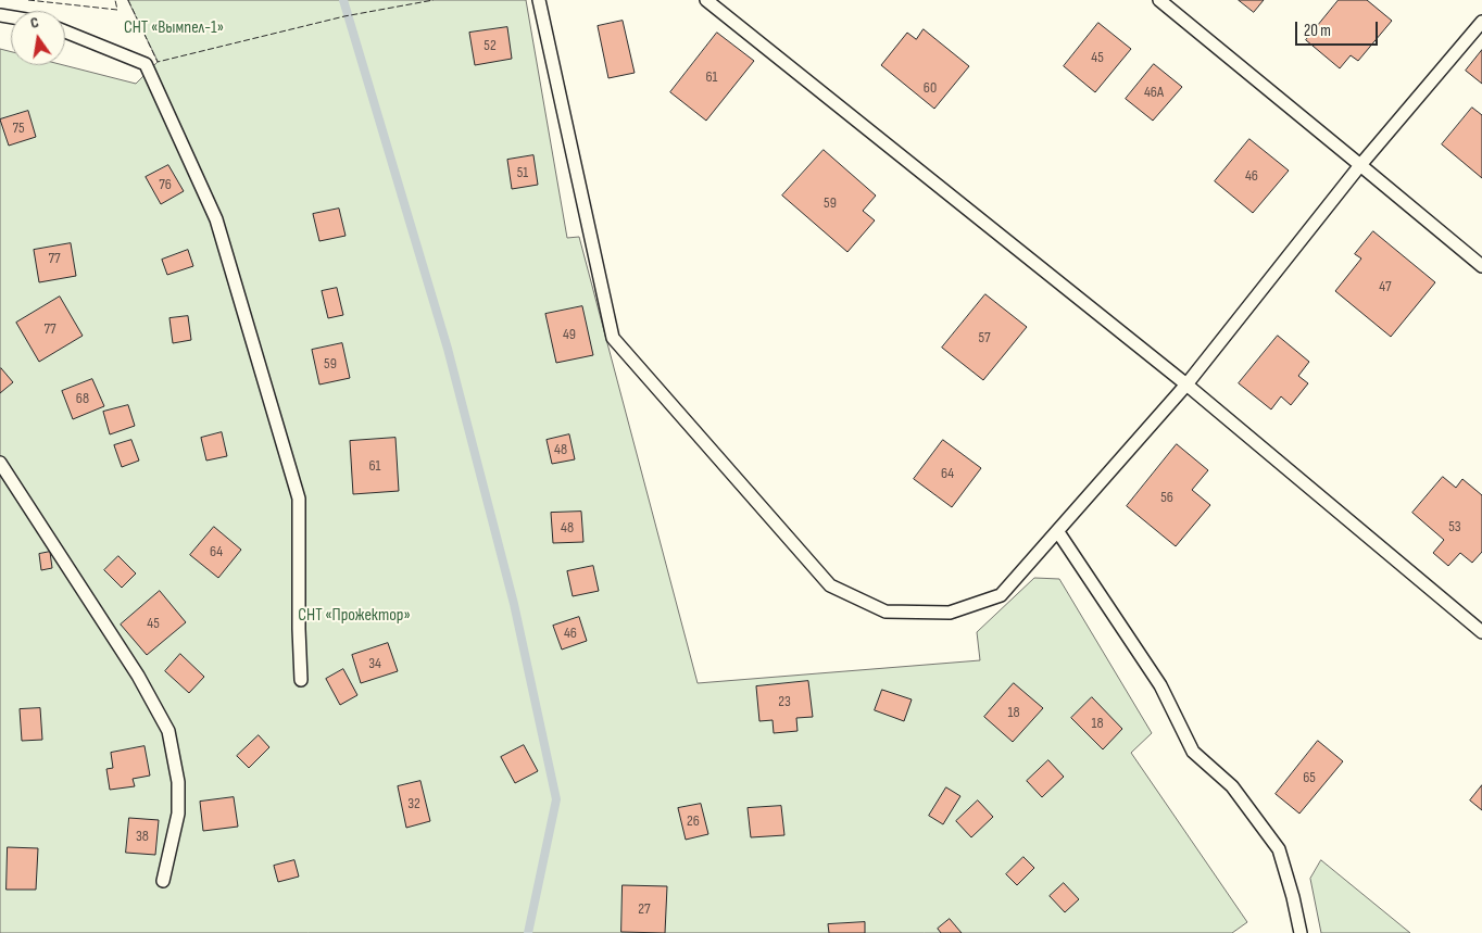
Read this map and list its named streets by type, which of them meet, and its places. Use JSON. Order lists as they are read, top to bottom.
{
  "parks": ["СНТ «Вымпел-1»", "СНТ «Прожектор»"],
  "house_numbers": [
    "52",
    "45",
    "61",
    "60",
    "46А",
    "75",
    "51",
    "46",
    "76",
    "59",
    "77",
    "47",
    "77",
    "49",
    "57",
    "59",
    "68",
    "48",
    "61",
    "64",
    "56",
    "53",
    "48",
    "64",
    "45",
    "46",
    "34",
    "23",
    "18",
    "18",
    "65",
    "32",
    "26",
    "38",
    "27"
  ],
  "scale_bar": "20 m",
  "north": "top"
}
